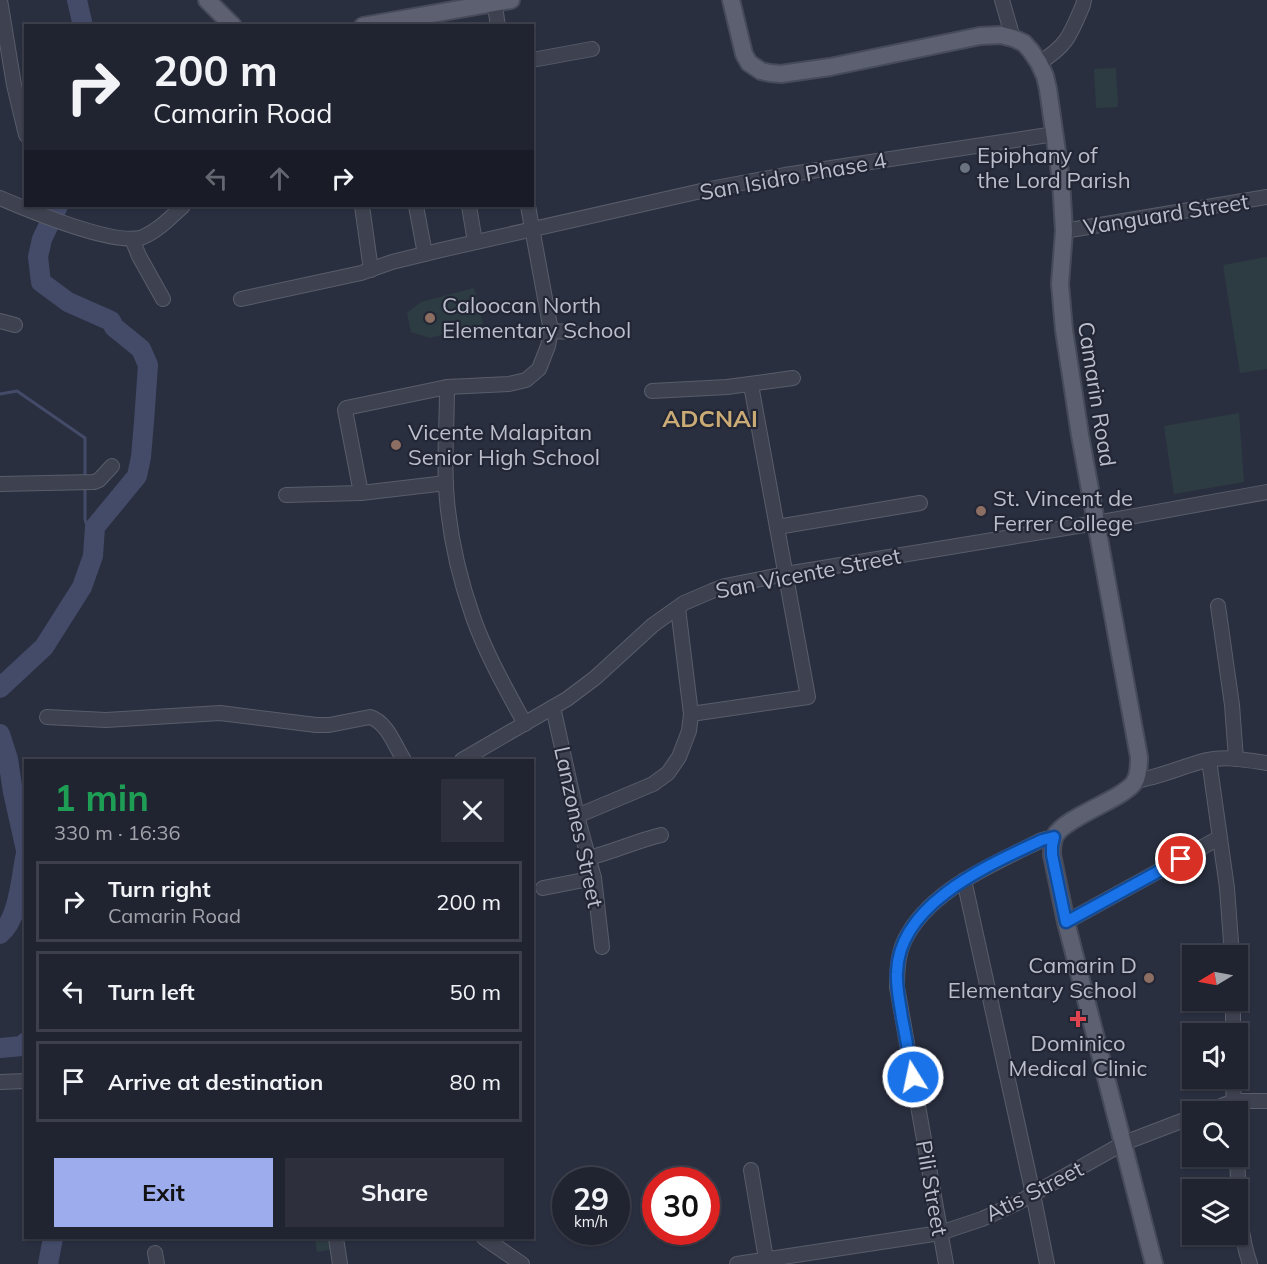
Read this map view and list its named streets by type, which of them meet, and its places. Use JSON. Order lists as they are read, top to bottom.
{
  "streets": {
    "main road": ["Camarin Road"],
    "street": [
      "San Isidro Phase 4",
      "Vanguard Street",
      "San Vicente Street",
      "Lanzones Street",
      "Pili Street",
      "Atis Street"
    ]
  },
  "crossings": [
    ["San Isidro Phase 4", "Camarin Road"],
    ["Vanguard Street", "Camarin Road"],
    ["Camarin Road", "San Vicente Street"],
    ["San Vicente Street", "Lanzones Street"],
    ["Pili Street", "Atis Street"]
  ],
  "districts": ["ADCNAI"],
  "places": {
    "other": [
      "Epiphany of the Lord Parish",
      "Caloocan North Elementary School",
      "Vicente Malapitan Senior High School",
      "St. Vincent de Ferrer College",
      "Camarin D Elementary School"
    ],
    "health": ["Dominico Medical Clinic"]
  },
  "north": "left",
  "page": {
    "turn": ["200 m", "Camarin Road"],
    "heading": ["1 min", "330 m · 16:36"],
    "list": [
      {
        "name": "Turn right",
        "note": "Camarin Road",
        "value": "200 m"
      },
      {
        "name": "Turn left",
        "value": "50 m"
      },
      {
        "name": "Arrive at destination",
        "value": "80 m"
      }
    ],
    "buttons": ["Exit", "Share"],
    "speed": "29 km/h",
    "limit": "30"
  }
}
